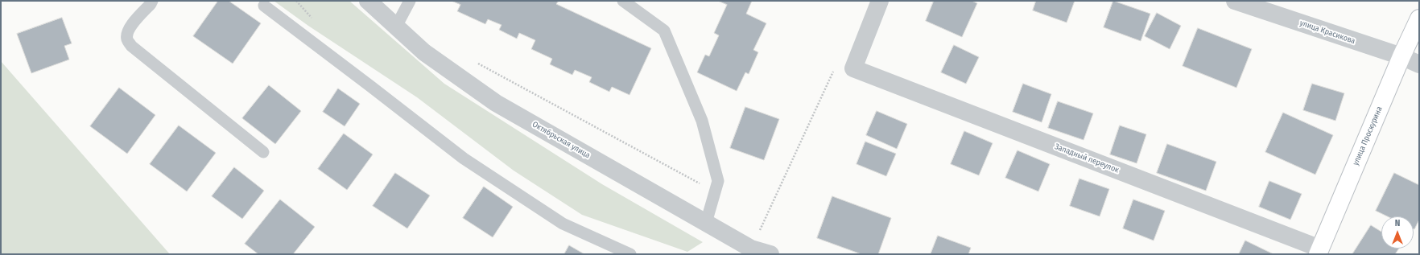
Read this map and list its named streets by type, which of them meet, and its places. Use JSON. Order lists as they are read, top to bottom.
{
  "streets": {
    "street": [
      "улица Красикова",
      "улица Проскурина",
      "Октябрьская улица",
      "Западный переулок"
    ]
  },
  "crossings": [
    ["улица Красикова", "улица Проскурина"],
    ["улица Проскурина", "Западный переулок"]
  ],
  "north": "top"
}
